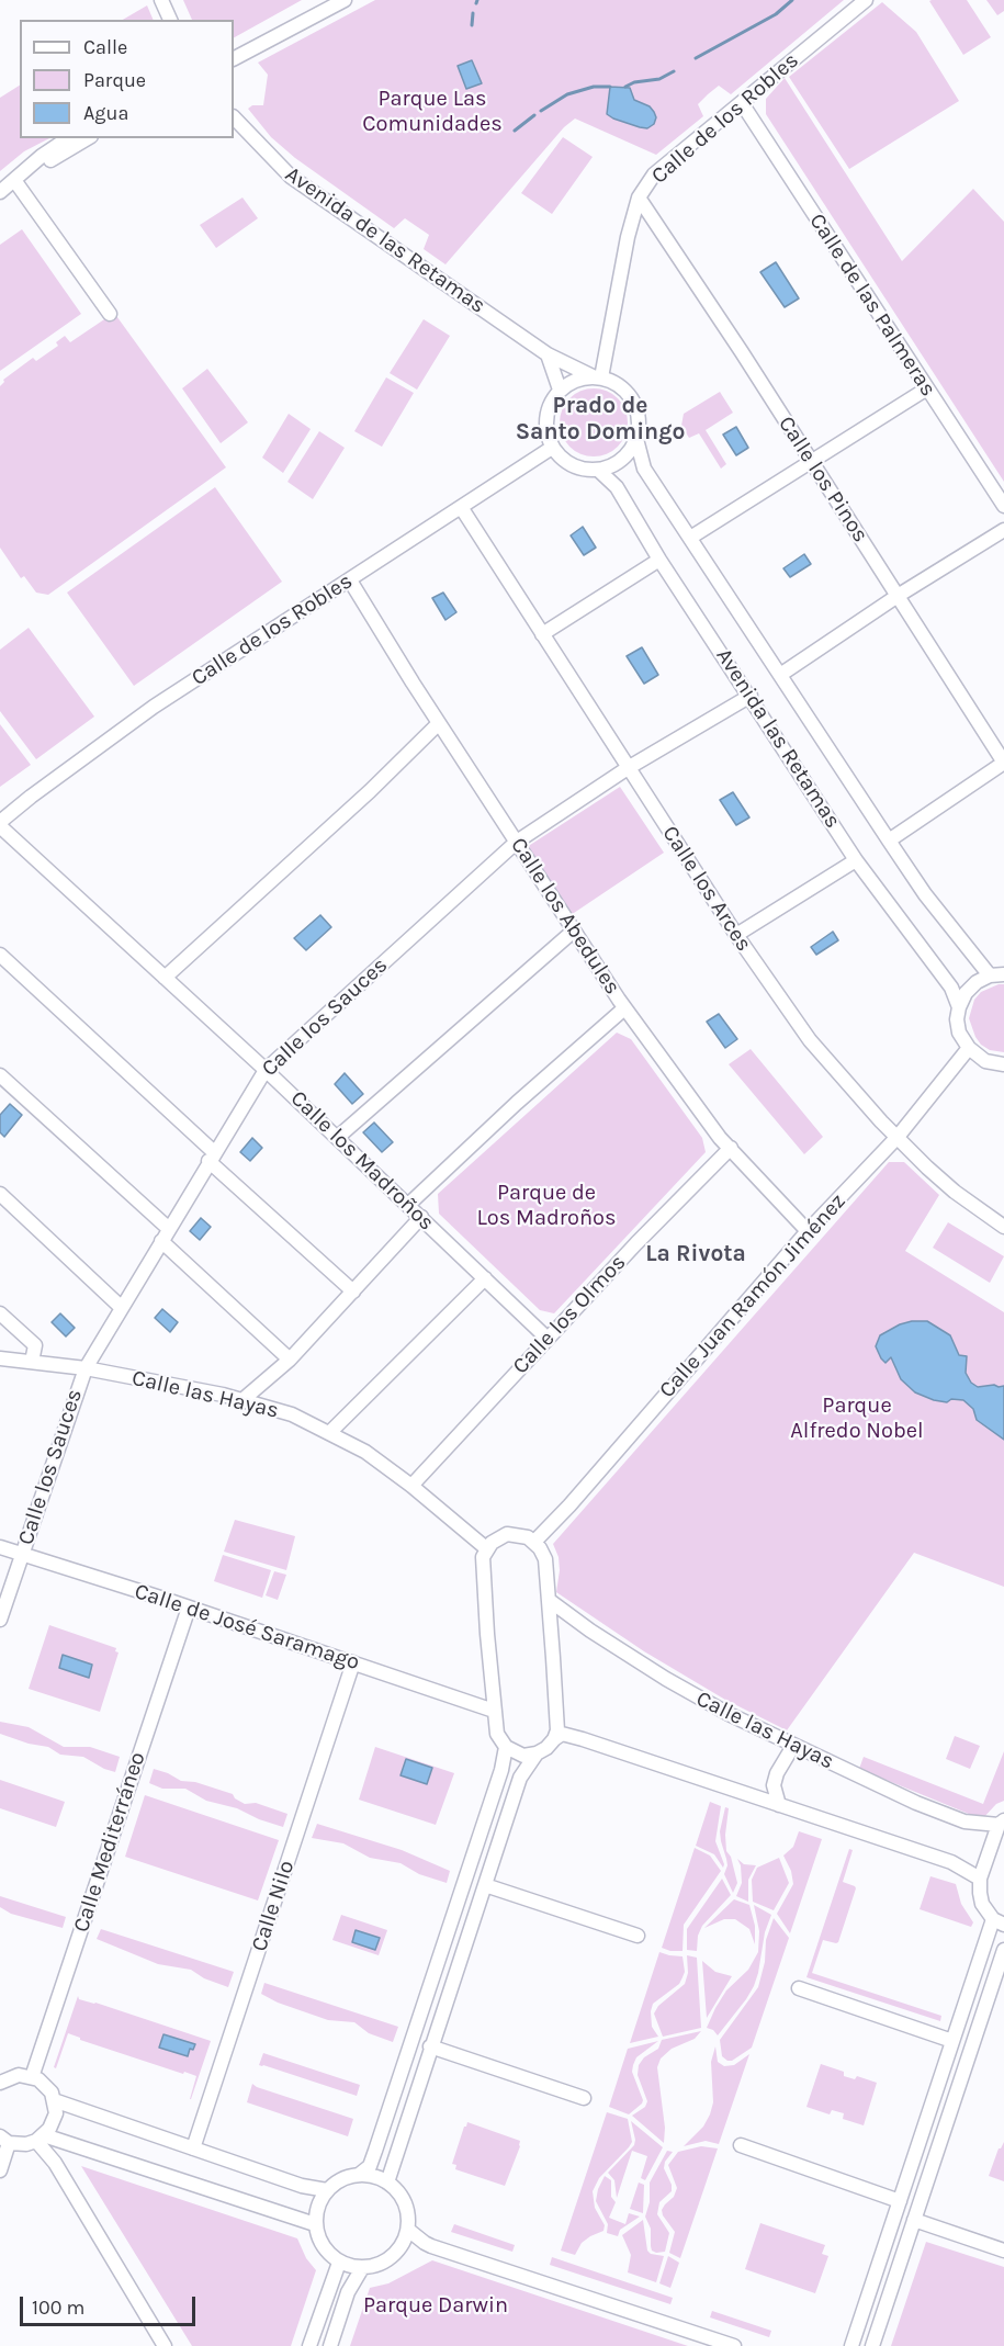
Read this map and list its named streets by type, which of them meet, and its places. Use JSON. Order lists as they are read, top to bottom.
{
  "streets": {
    "street": [
      "Calle de los Robles",
      "Avenida de las Retamas",
      "Calle de las Palmeras",
      "Calle los Pinos",
      "Avenida las Retamas",
      "Calle los Arces",
      "Calle los Abedules",
      "Calle los Sauces",
      "Calle los Madroños",
      "Calle Juan Ramón Jiménez",
      "Calle los Olmos",
      "Calle las Hayas",
      "Calle de José Saramago",
      "Calle Mediterráneo",
      "Calle Nilo"
    ]
  },
  "crossings": [
    ["Calle de los Robles", "Avenida de las Retamas"],
    ["Calle de los Robles", "Calle de las Palmeras"],
    ["Calle de los Robles", "Calle los Pinos"],
    ["Calle de los Robles", "Avenida las Retamas"],
    ["Calle de los Robles", "Calle los Arces"],
    ["Calle de los Robles", "Calle los Abedules"],
    ["Calle de los Robles", "Calle los Madroños"],
    ["Avenida de las Retamas", "Avenida las Retamas"],
    ["Avenida las Retamas", "Calle los Sauces"],
    ["Avenida las Retamas", "Calle Juan Ramón Jiménez"],
    ["Calle los Arces", "Calle los Sauces"],
    ["Calle los Arces", "Calle Juan Ramón Jiménez"],
    ["Calle los Abedules", "Calle los Sauces"],
    ["Calle los Abedules", "Calle Juan Ramón Jiménez"],
    ["Calle los Abedules", "Calle los Olmos"],
    ["Calle los Sauces", "Calle los Madroños"],
    ["Calle los Sauces", "Calle las Hayas"],
    ["Calle los Sauces", "Calle de José Saramago"],
    ["Calle los Madroños", "Calle los Olmos"],
    ["Calle los Olmos", "Calle las Hayas"],
    ["Calle de José Saramago", "Calle Mediterráneo"],
    ["Calle de José Saramago", "Calle Nilo"]
  ],
  "districts": ["Prado de Santo Domingo", "La Rivota"],
  "parks": [
    "Parque Las Comunidades",
    "Parque de Los Madroños",
    "Parque Alfredo Nobel",
    "Parque Darwin"
  ],
  "legend": ["Calle", "Parque", "Agua"],
  "scale_bar": "100 m"
}
